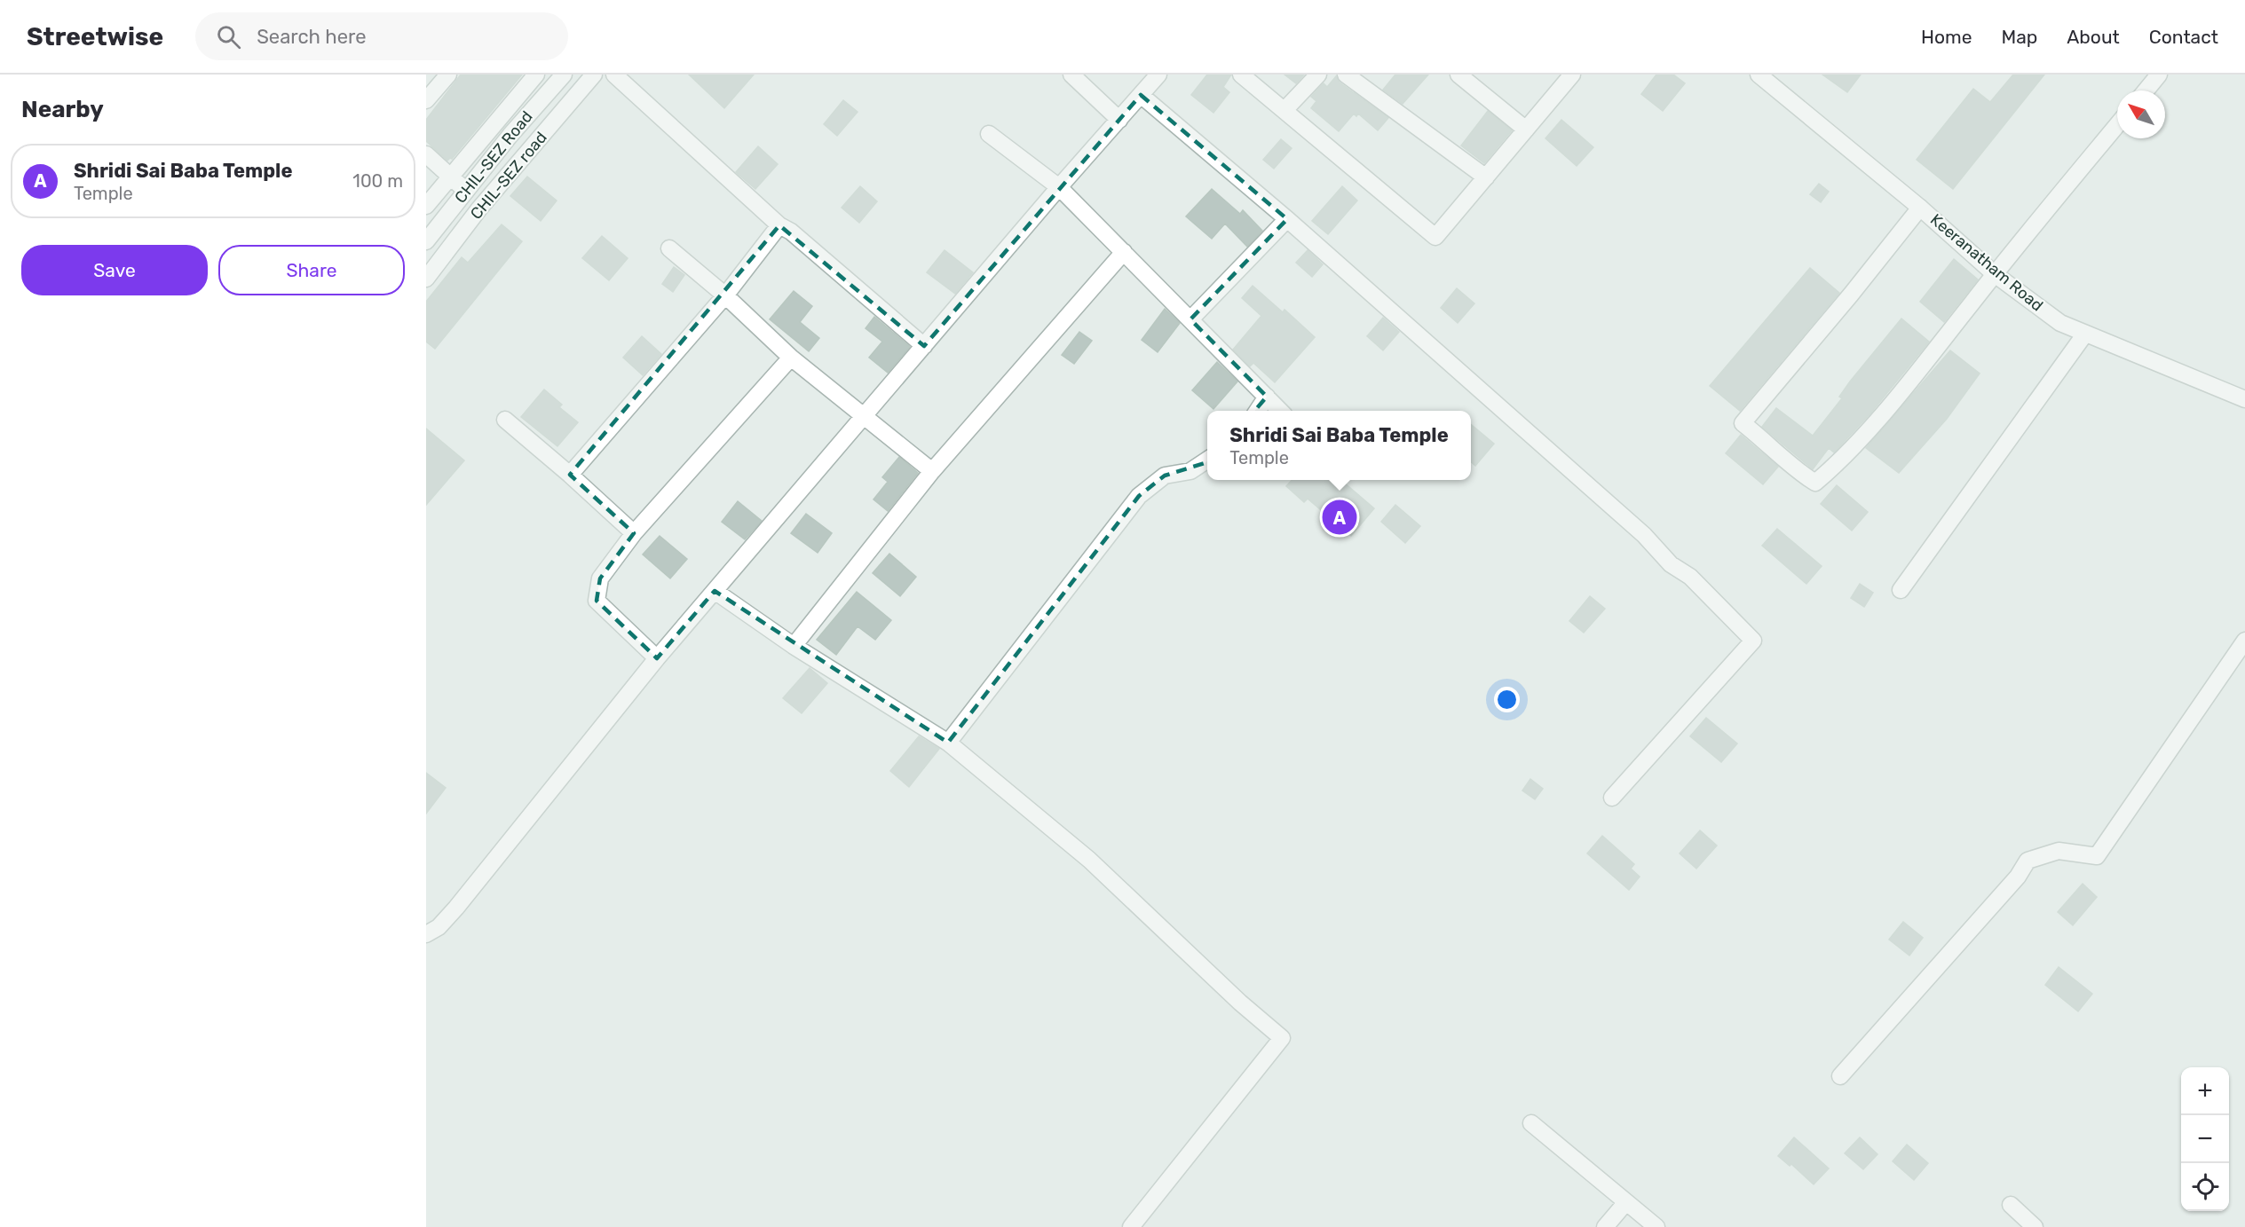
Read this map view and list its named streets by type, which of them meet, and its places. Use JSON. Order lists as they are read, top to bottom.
{
  "streets": {
    "street": ["CHIL-SEZ Road", "CHIL-SEZ road", "Keeranatham Road"]
  },
  "north": "top left",
  "page": {
    "header": "Streetwise",
    "search": "Search here",
    "nav": [
      "Home",
      "Map",
      "About",
      "Contact"
    ],
    "heading": "Nearby",
    "list": [
      {
        "mark": "A",
        "name": "Shridi Sai Baba Temple",
        "note": "Temple",
        "value": "100 m"
      }
    ],
    "buttons": ["Save", "Share"],
    "popup": ["Shridi Sai Baba Temple", "Temple"],
    "pins": "A",
    "map_buttons": ["+", "−"]
  }
}
